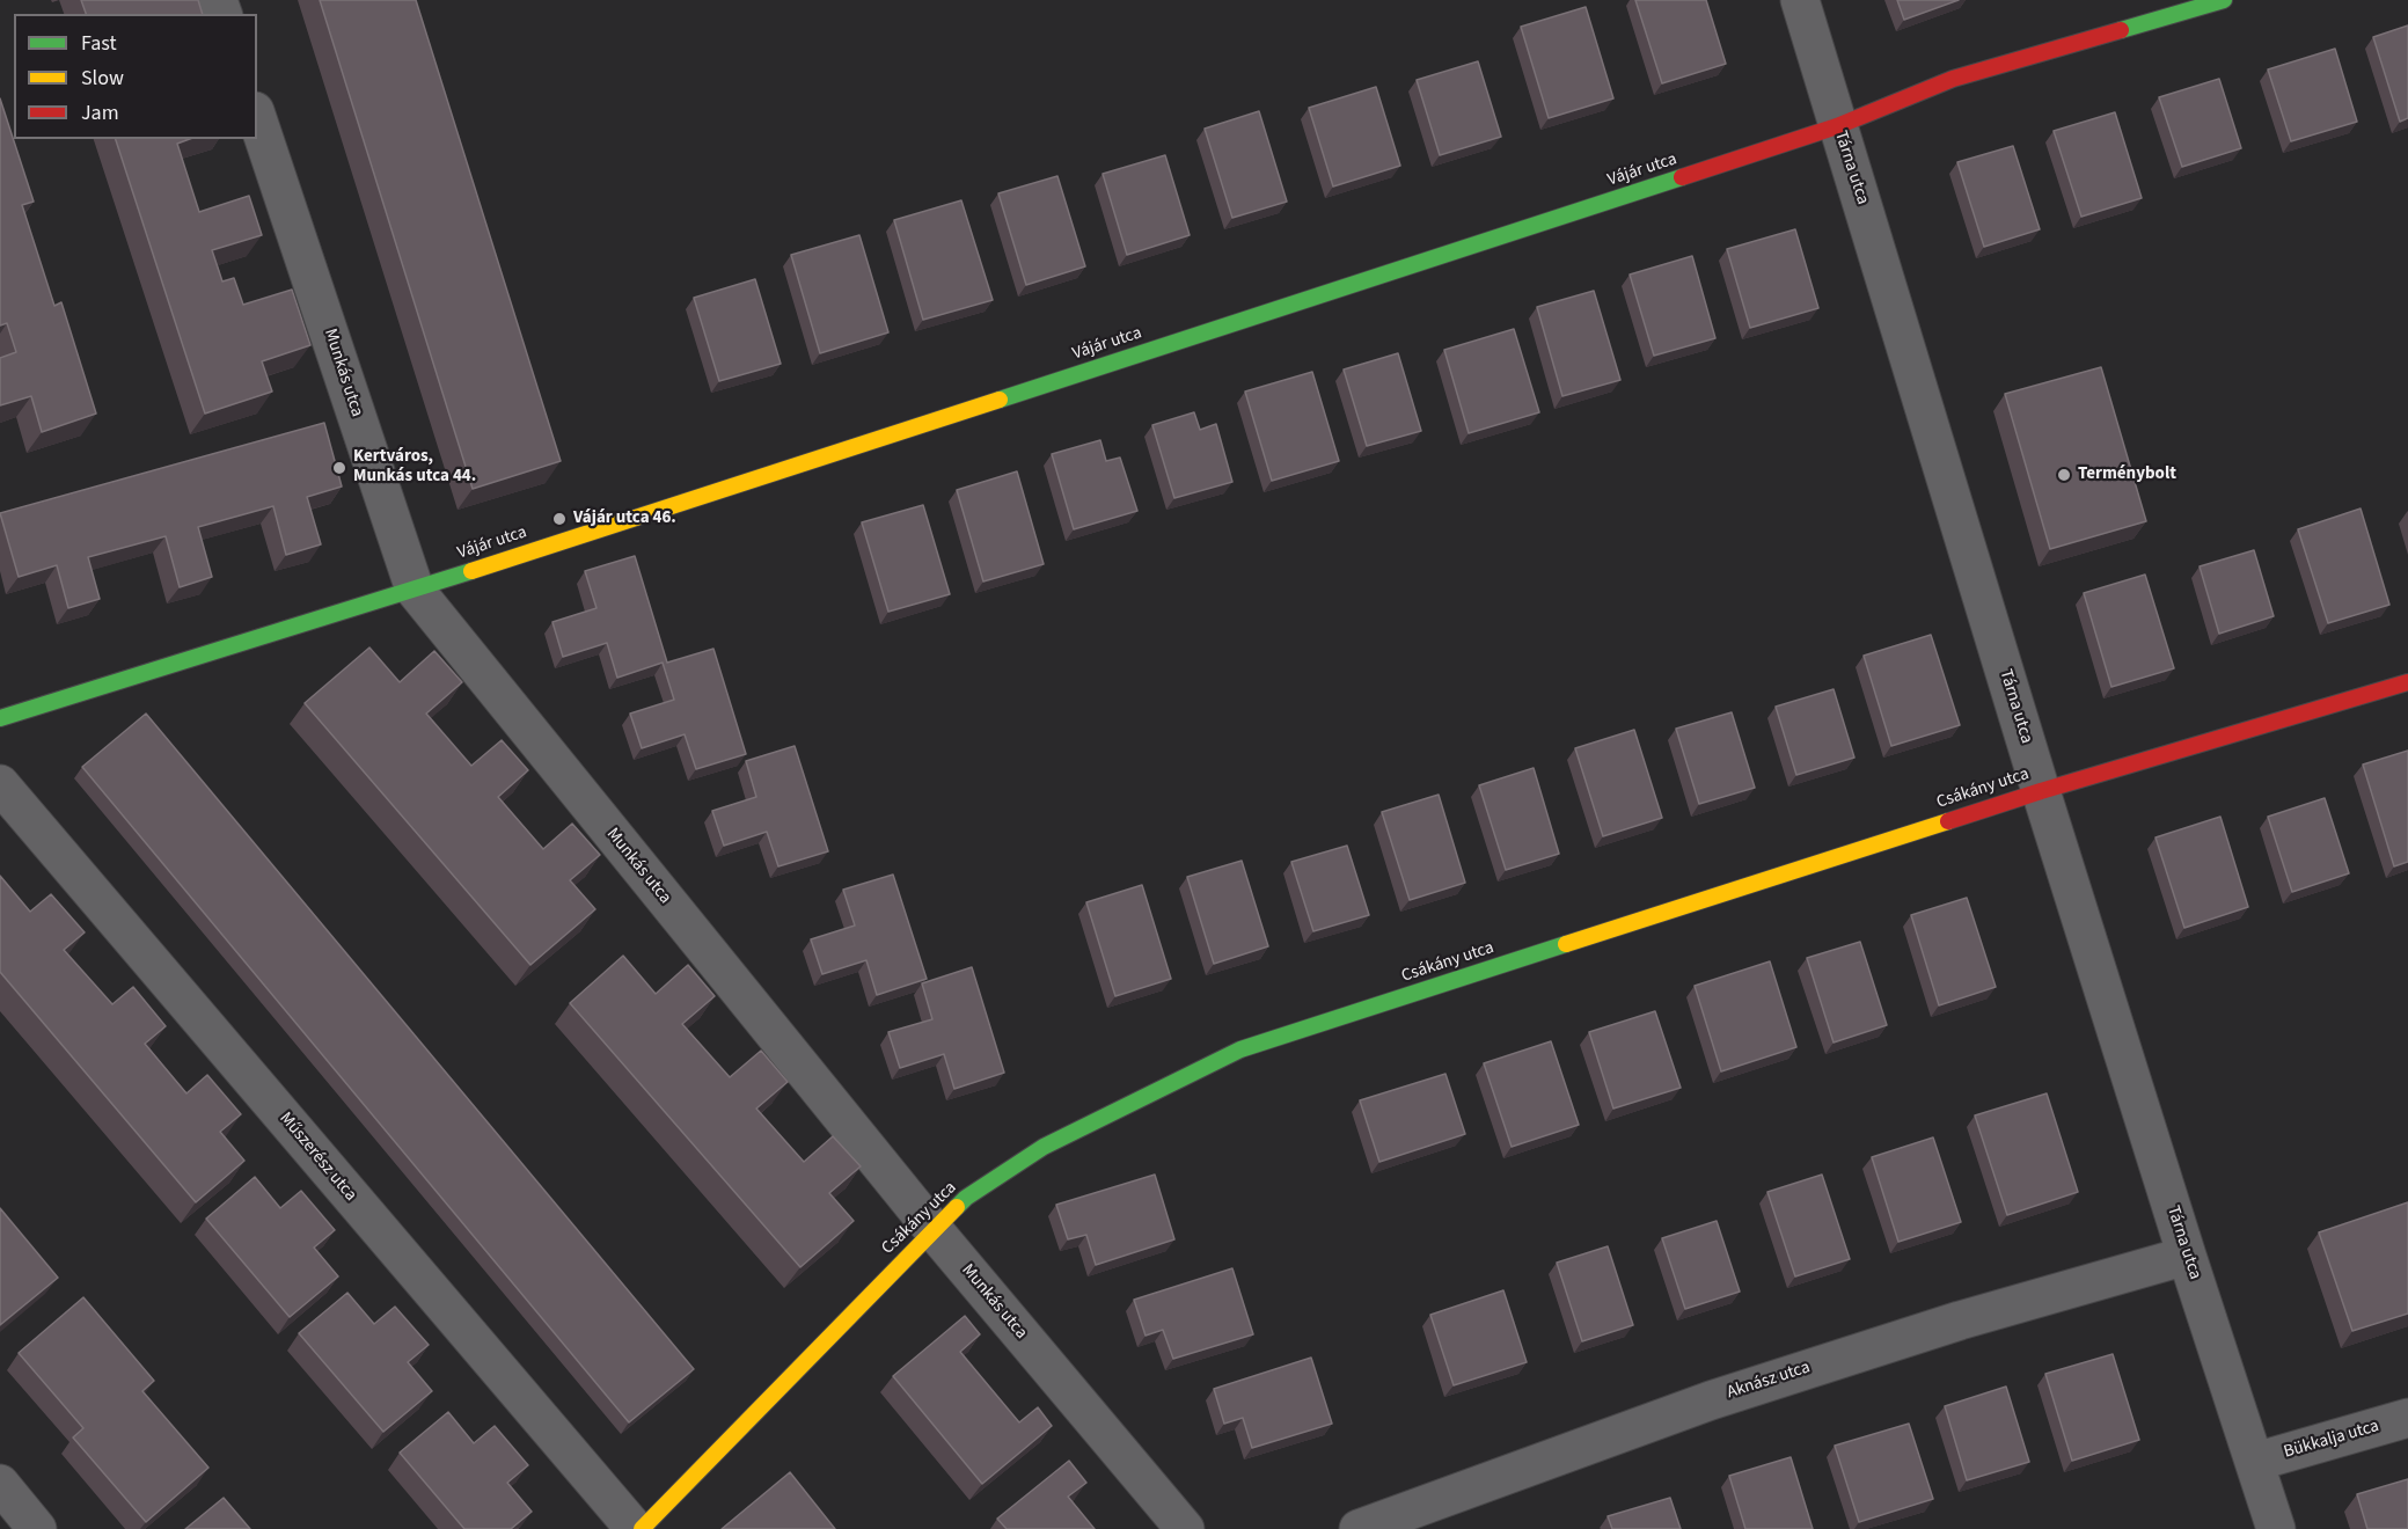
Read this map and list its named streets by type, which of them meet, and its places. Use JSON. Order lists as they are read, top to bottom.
{
  "streets": {
    "street": [
      "Tárna utca",
      "Vájár utca",
      "Munkás utca",
      "Csákány utca",
      "Műszerész utca",
      "Aknász utca",
      "Bükkalja utca"
    ]
  },
  "crossings": [
    ["Tárna utca", "Vájár utca"],
    ["Tárna utca", "Csákány utca"],
    ["Tárna utca", "Aknász utca"],
    ["Tárna utca", "Bükkalja utca"],
    ["Vájár utca", "Munkás utca"],
    ["Munkás utca", "Csákány utca"]
  ],
  "places": ["Kertváros, Munkás utca 44.", "Terménybolt", "Vájár utca 46."],
  "legend": ["Fast", "Slow", "Jam"]
}
